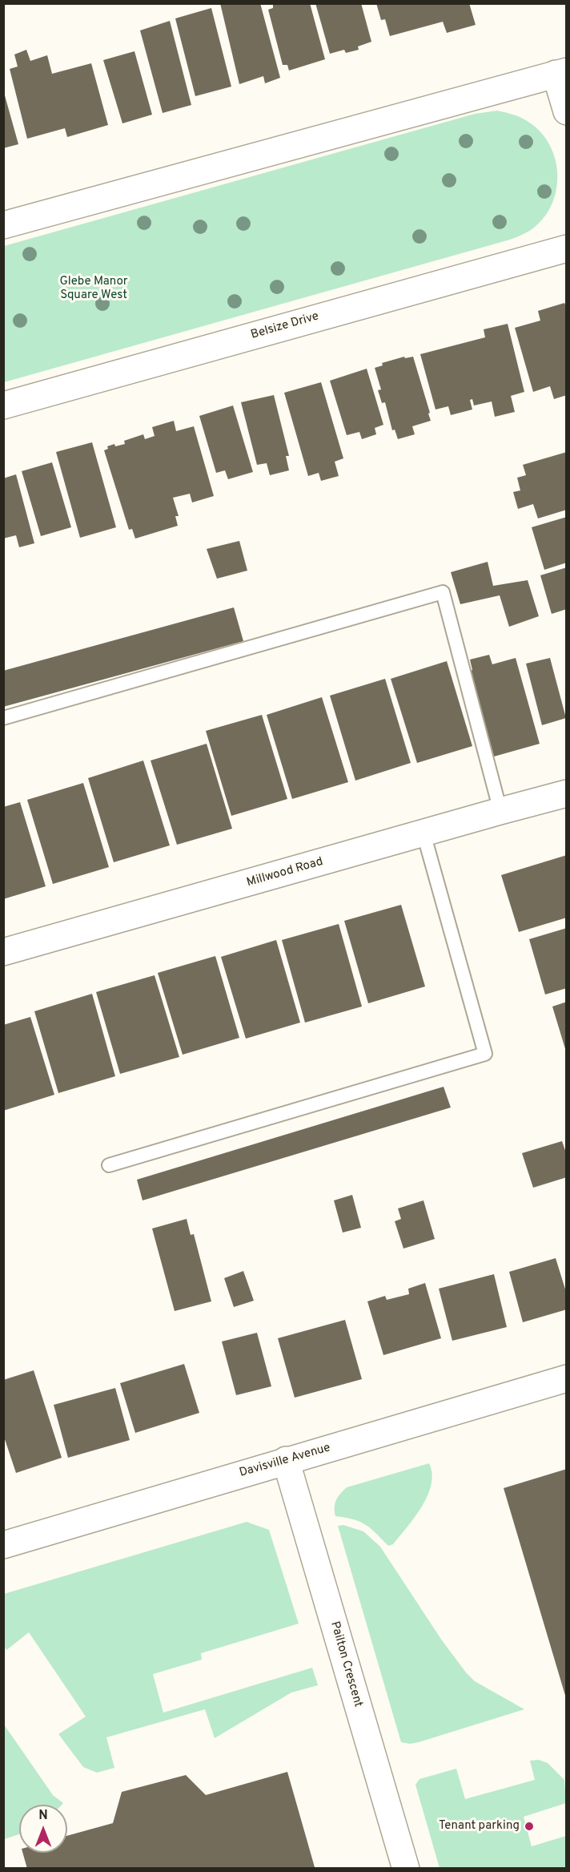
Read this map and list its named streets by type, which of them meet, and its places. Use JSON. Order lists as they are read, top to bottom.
{
  "streets": {
    "street": [
      "Belsize Drive",
      "Millwood Road",
      "Davisville Avenue",
      "Pailton Crescent"
    ]
  },
  "crossings": [
    ["Davisville Avenue", "Pailton Crescent"]
  ],
  "parks": ["Glebe Manor Square West"],
  "places": ["Tenant parking"],
  "north": "top"
}
